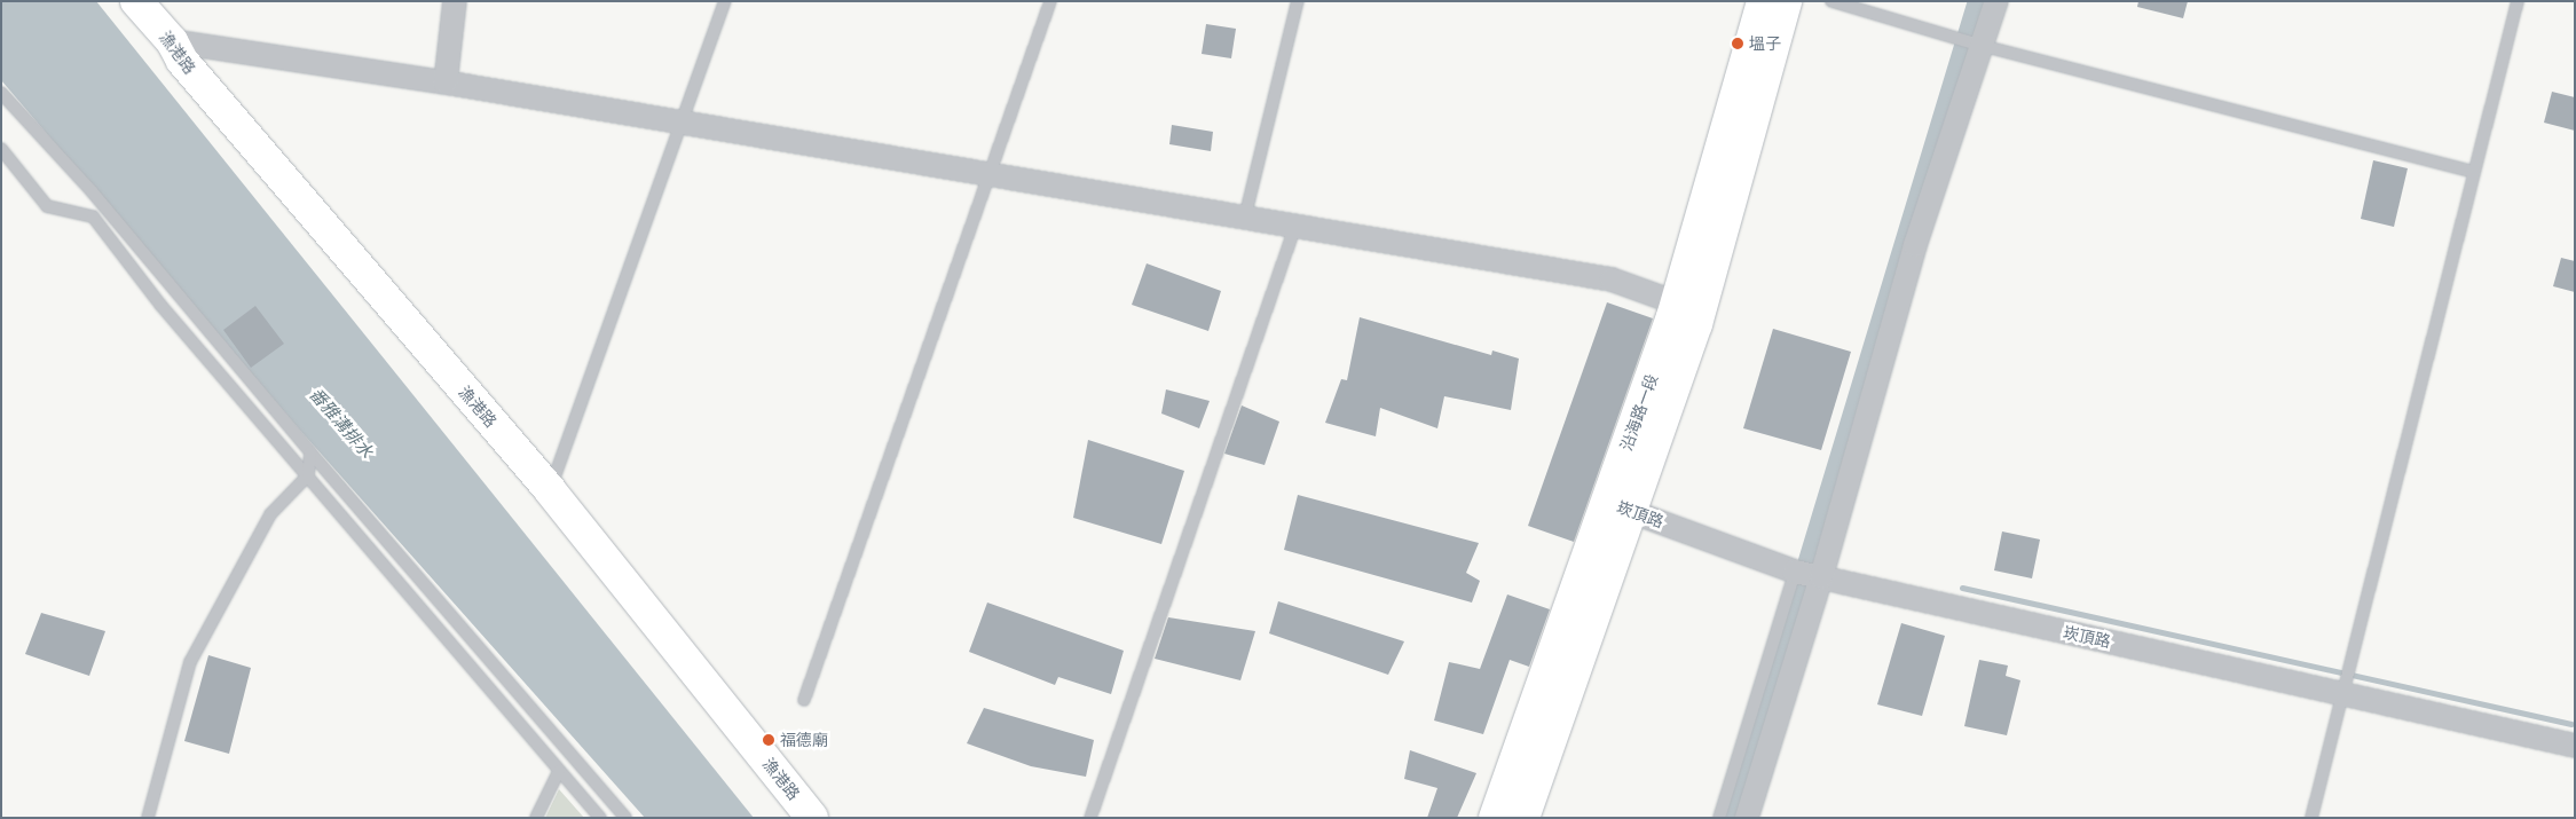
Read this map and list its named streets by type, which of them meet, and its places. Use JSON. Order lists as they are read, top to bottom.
{
  "streets": {
    "main road": ["漁港路", "沿海路一段"],
    "street": ["崁頂路"]
  },
  "crossings": [
    ["沿海路一段", "崁頂路"]
  ],
  "water": ["番雅溝排水"],
  "places": ["塭子", "福德廟"]
}
